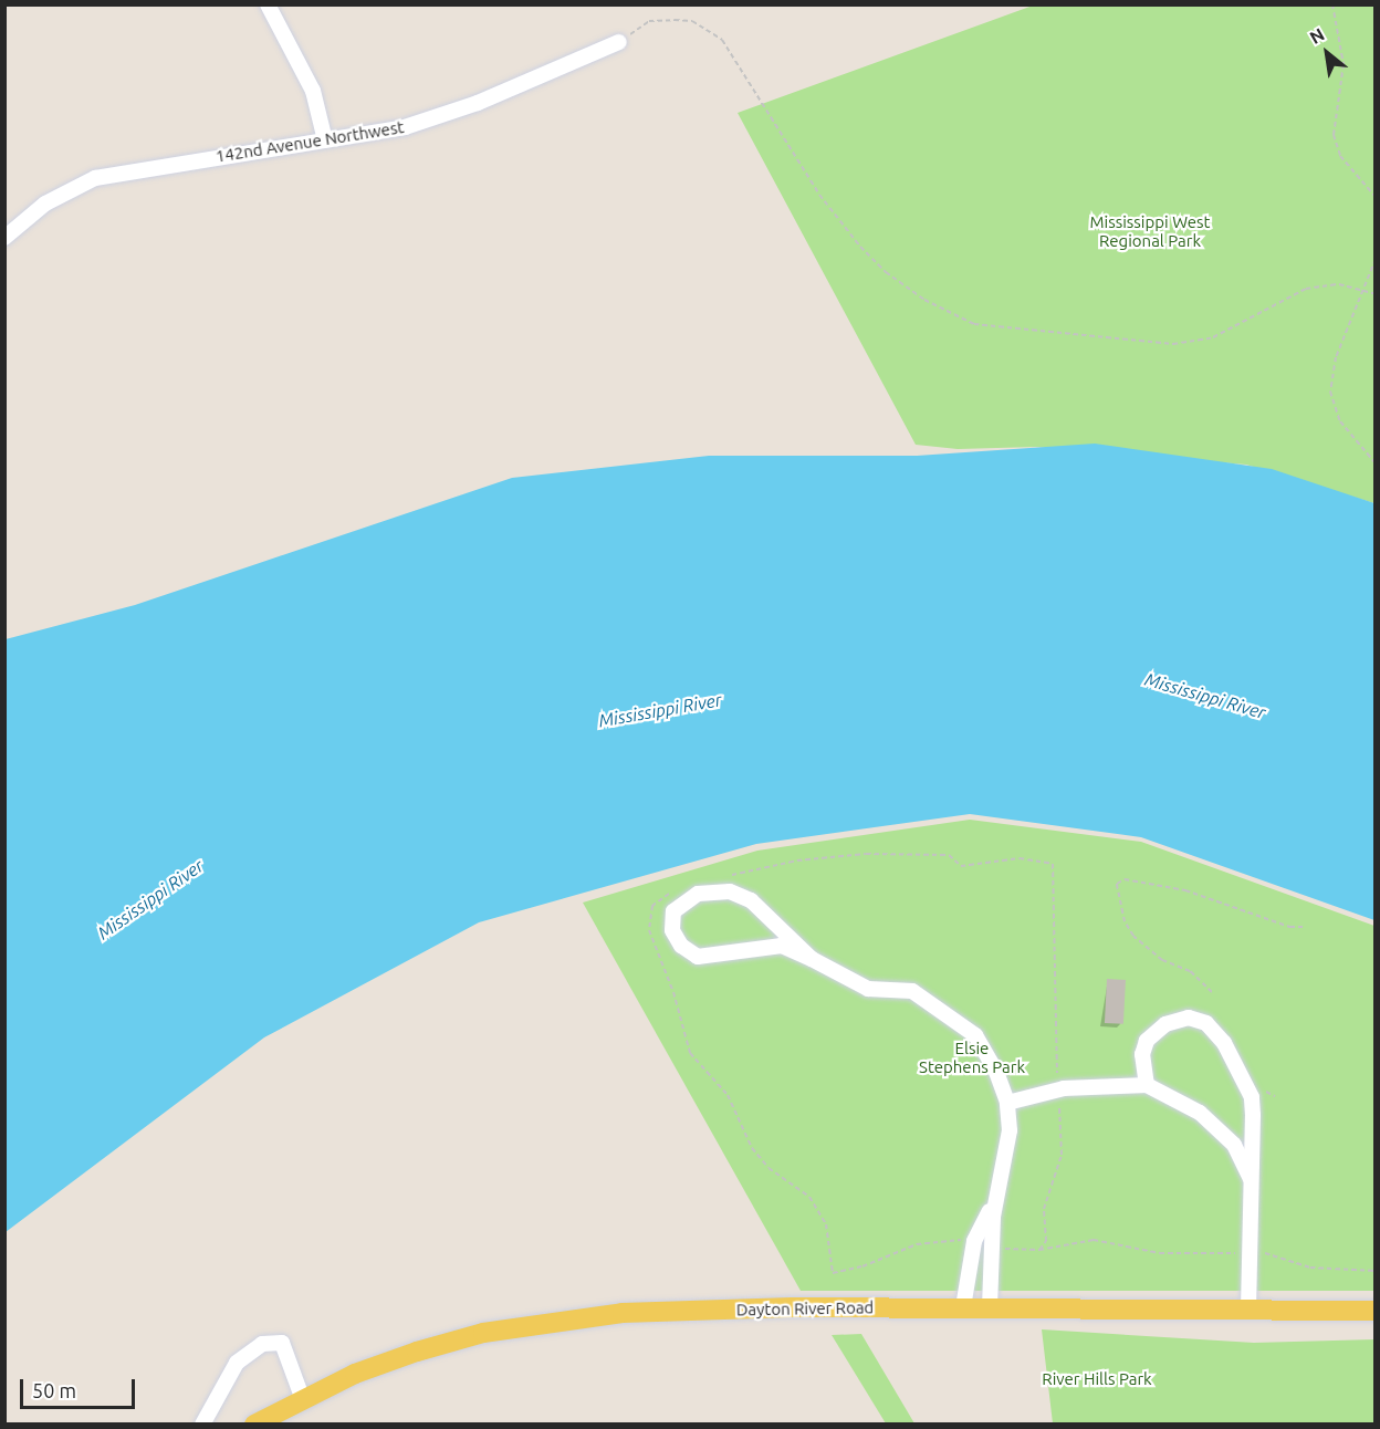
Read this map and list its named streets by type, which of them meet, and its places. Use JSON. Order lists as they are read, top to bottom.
{
  "streets": {
    "main road": ["Dayton River Road"],
    "street": ["142nd Avenue Northwest"]
  },
  "water": ["Mississippi River"],
  "parks": ["Mississippi West Regional Park", "Elsie Stephens Park", "River Hills Park"],
  "scale_bar": "50 m",
  "north": "top left"
}
